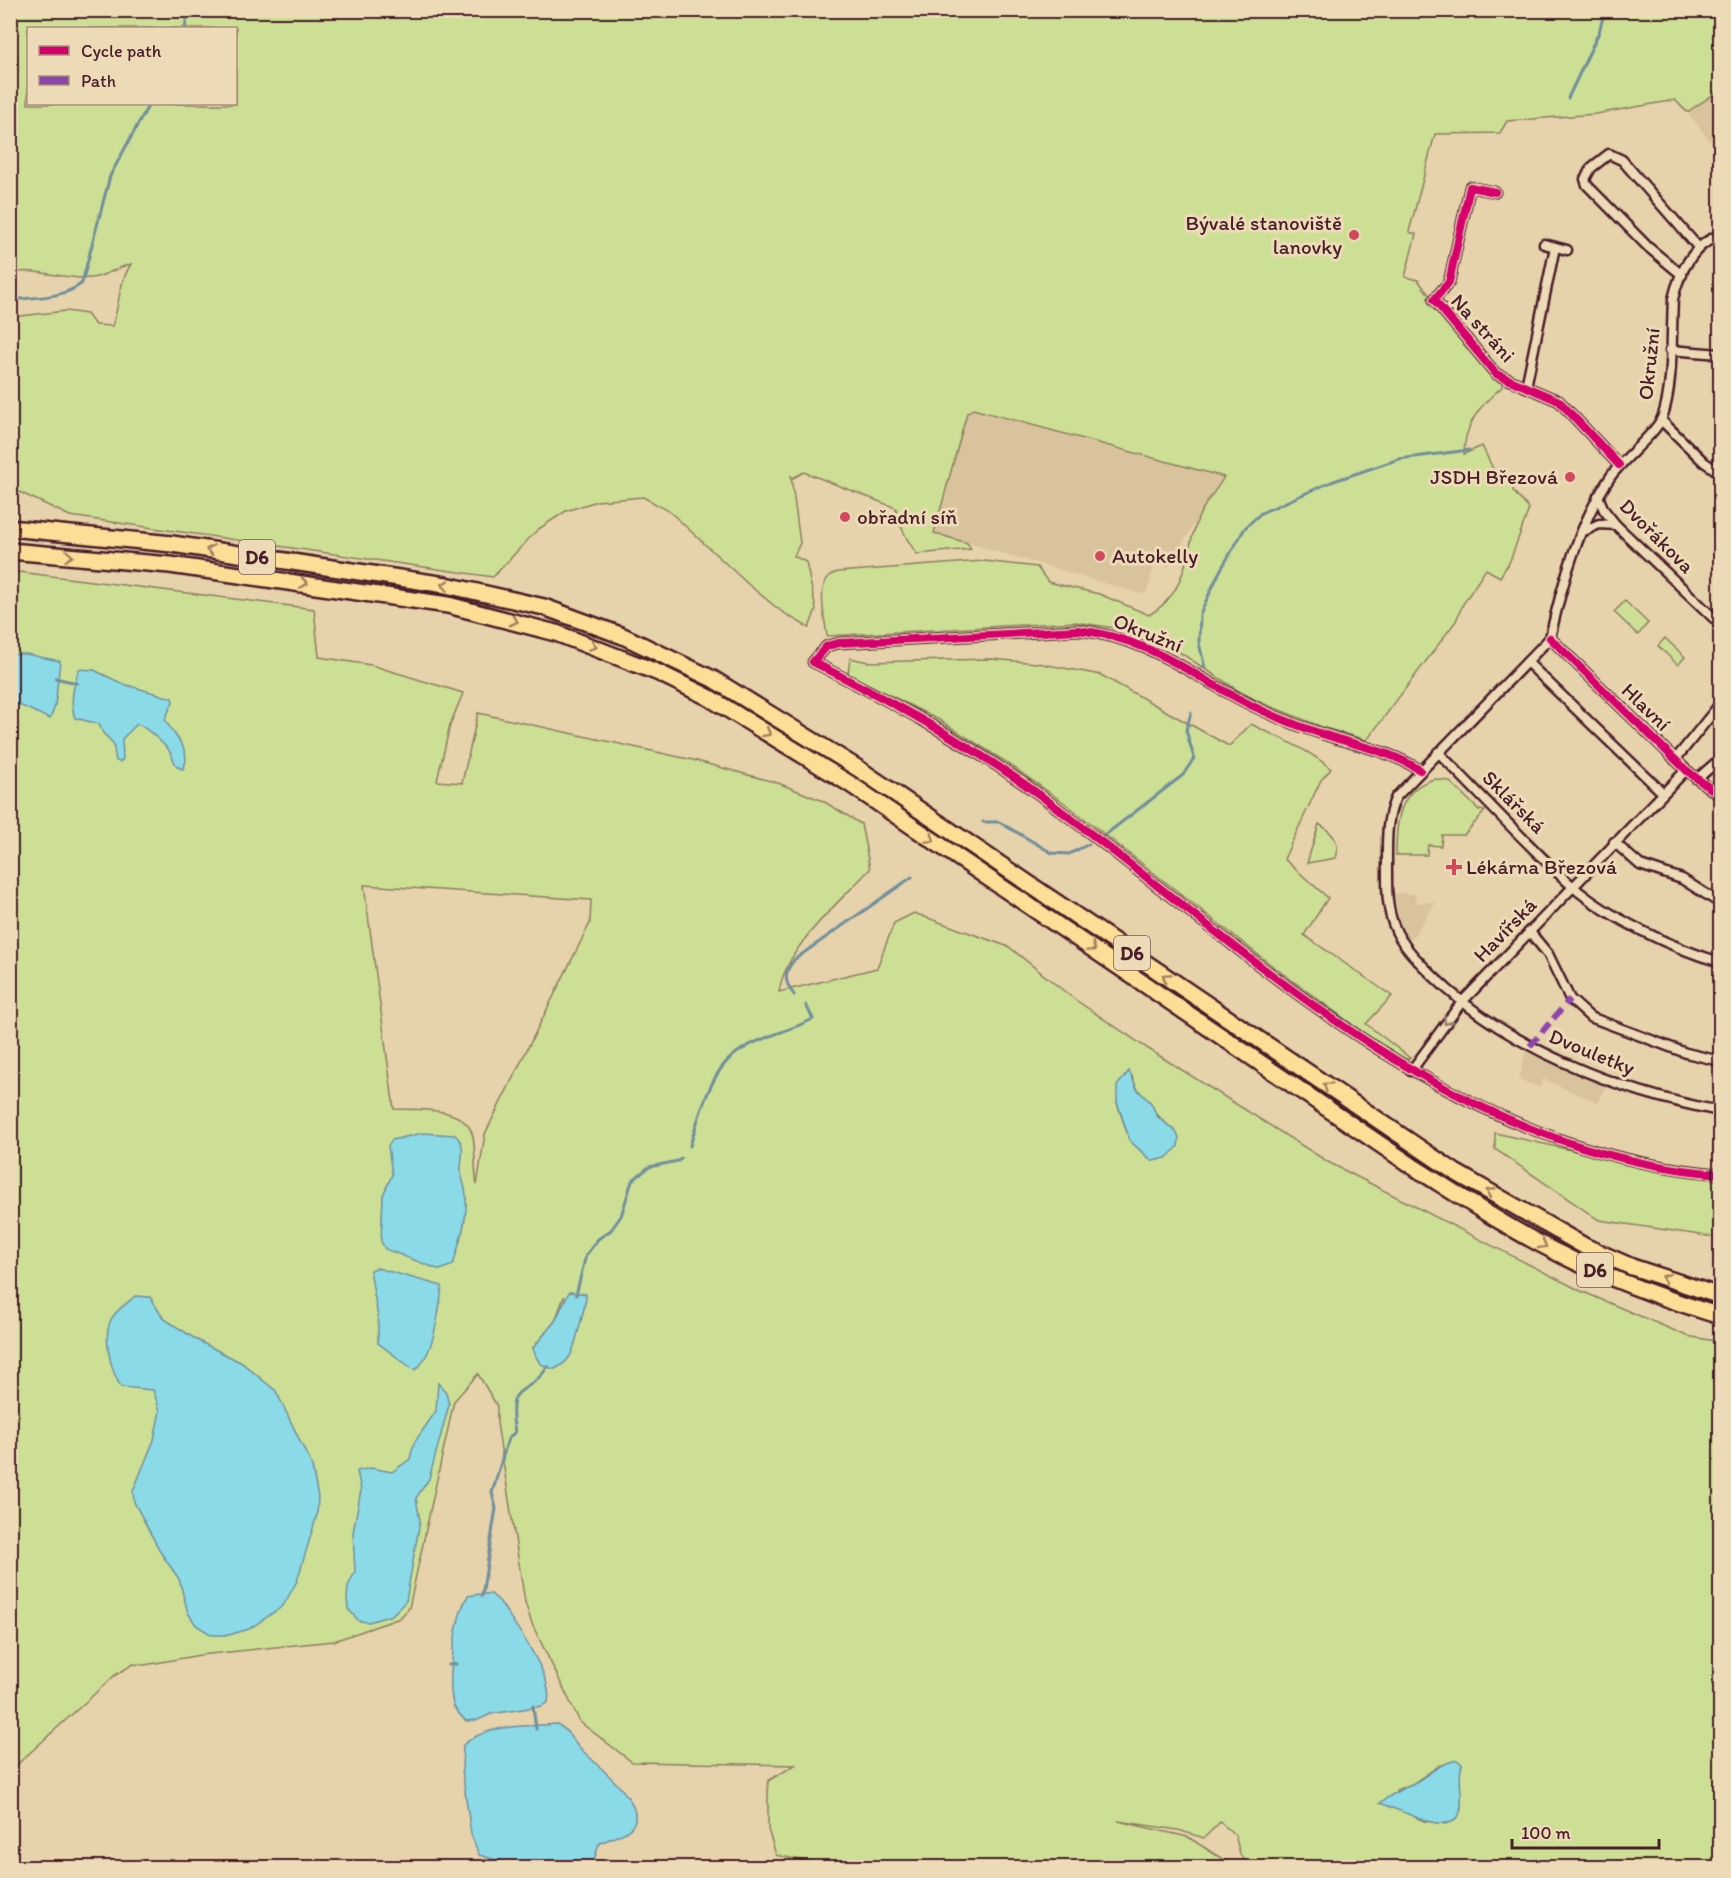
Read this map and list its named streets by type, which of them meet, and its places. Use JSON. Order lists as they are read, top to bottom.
{
  "streets": {
    "highway": ["D6"],
    "street": [
      "Na stráni",
      "Okružní",
      "Dvořákova",
      "Hlavní",
      "Sklářská",
      "Havířská",
      "Dvouletky"
    ]
  },
  "crossings": [
    ["Na stráni", "Okružní"],
    ["Okružní", "Dvořákova"],
    ["Okružní", "Hlavní"],
    ["Okružní", "Havířská"],
    ["Hlavní", "Havířská"],
    ["Sklářská", "Havířská"],
    ["Havířská", "Dvouletky"]
  ],
  "places": {
    "other": [
      "Bývalé stanoviště lanovky",
      "JSDH Březová",
      "obřadní síň",
      "Autokelly"
    ],
    "health": ["Lékárna Březová"]
  },
  "legend": ["Cycle path", "Path"],
  "scale_bar": "100 m"
}
